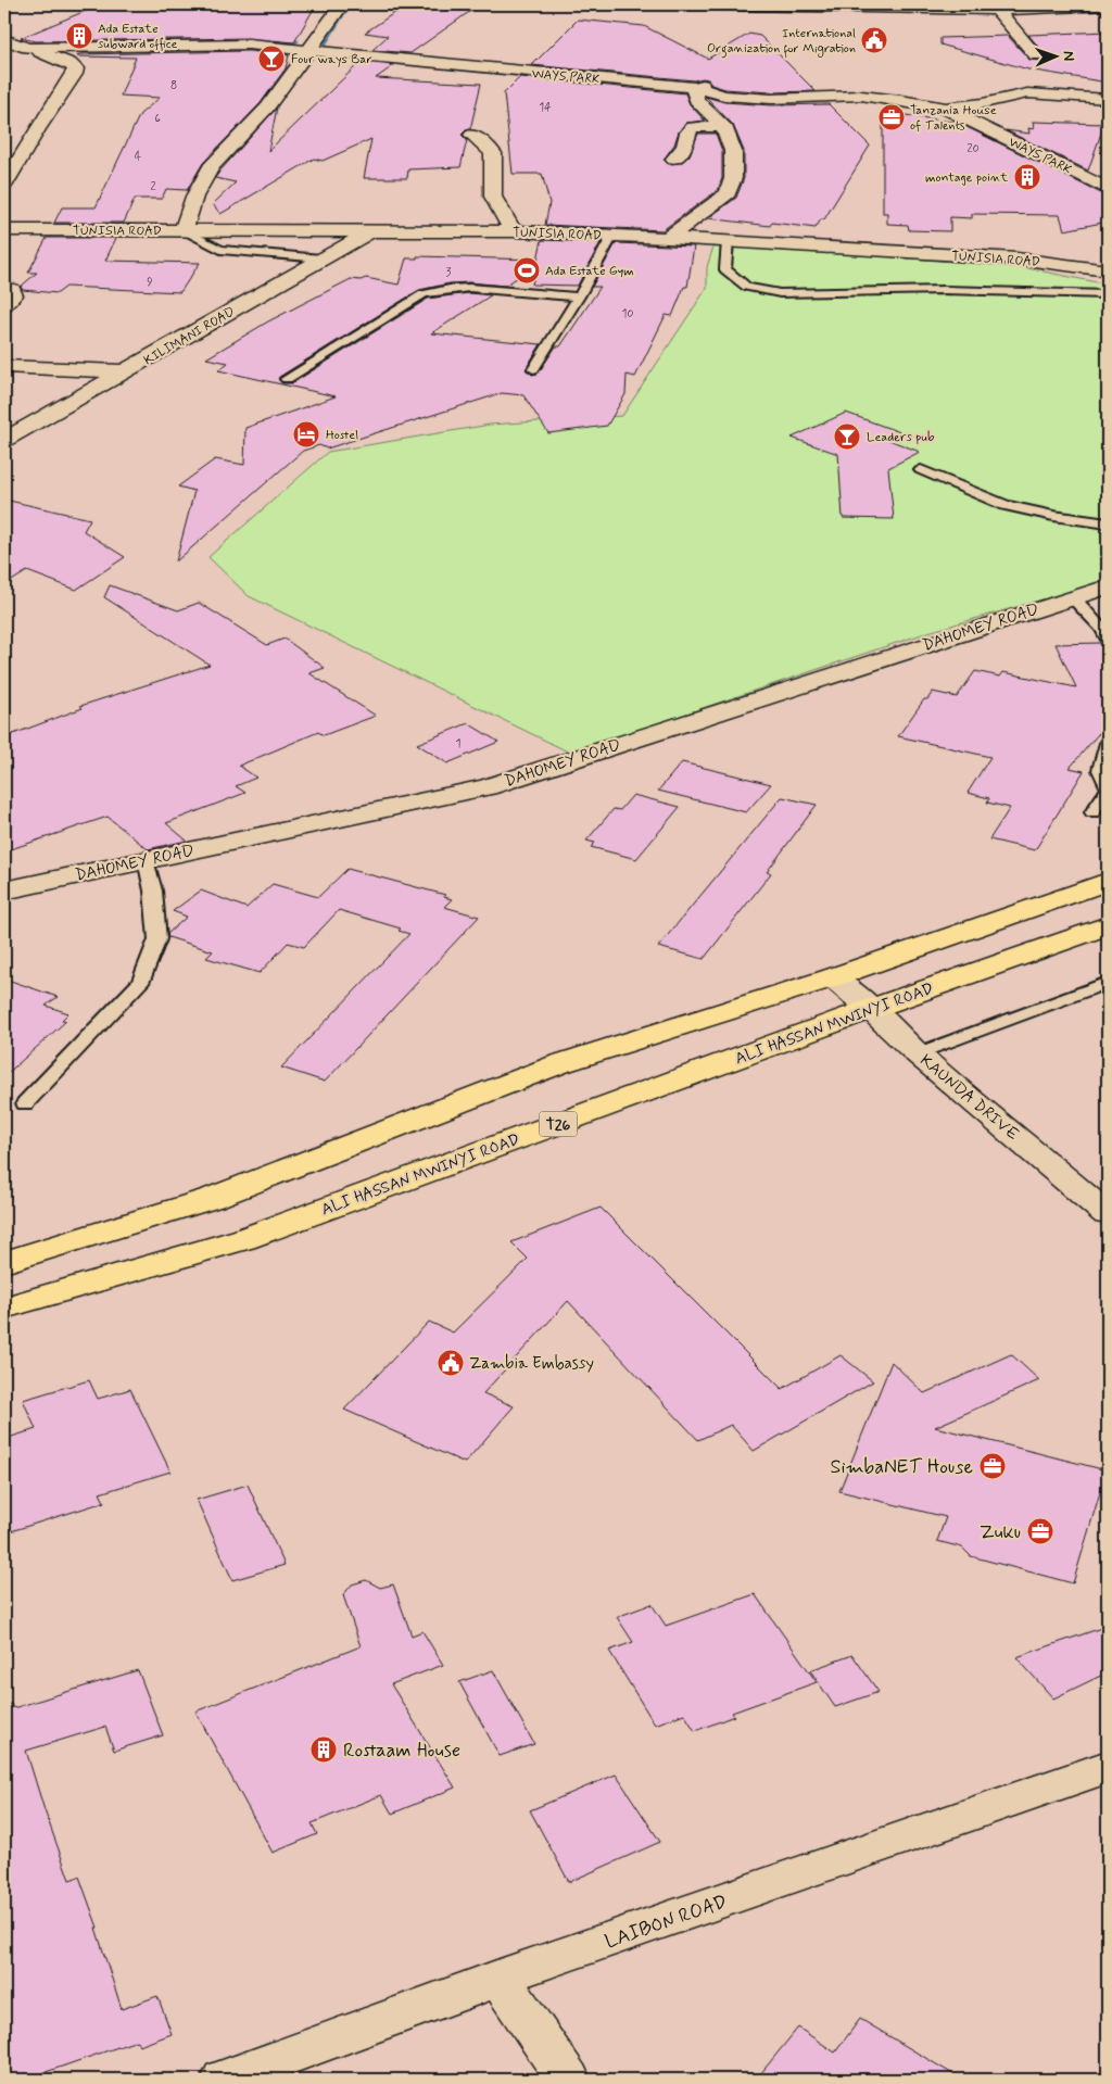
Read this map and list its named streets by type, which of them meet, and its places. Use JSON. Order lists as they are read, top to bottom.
{
  "streets": {
    "highway": ["ALI HASSAN MWINYI ROAD", "T26"],
    "street": [
      "WAYS PARK",
      "TUNISIA ROAD",
      "KILIMANI ROAD",
      "DAHOMEY ROAD",
      "KAUNDA DRIVE",
      "LAIBON ROAD"
    ]
  },
  "crossings": [
    ["TUNISIA ROAD", "KILIMANI ROAD"],
    ["ALI HASSAN MWINYI ROAD", "KAUNDA DRIVE"]
  ],
  "places": {
    "building": ["Ada Estate subward office", "montage point", "Rostaam House"],
    "public building": ["International Organization for Migration", "Zambia Embassy"],
    "bar": ["Four ways Bar", "Leaders pub"],
    "office": ["Tanzania House of Talents", "SimbaNET House", "Zuku"],
    "sports": ["Ada Estate Gym"],
    "hotel": ["Hostel"]
  },
  "house_numbers": [
    "8",
    "14",
    "6",
    "20",
    "4",
    "2",
    "3",
    "9",
    "10",
    "1"
  ],
  "north": "right"
}
